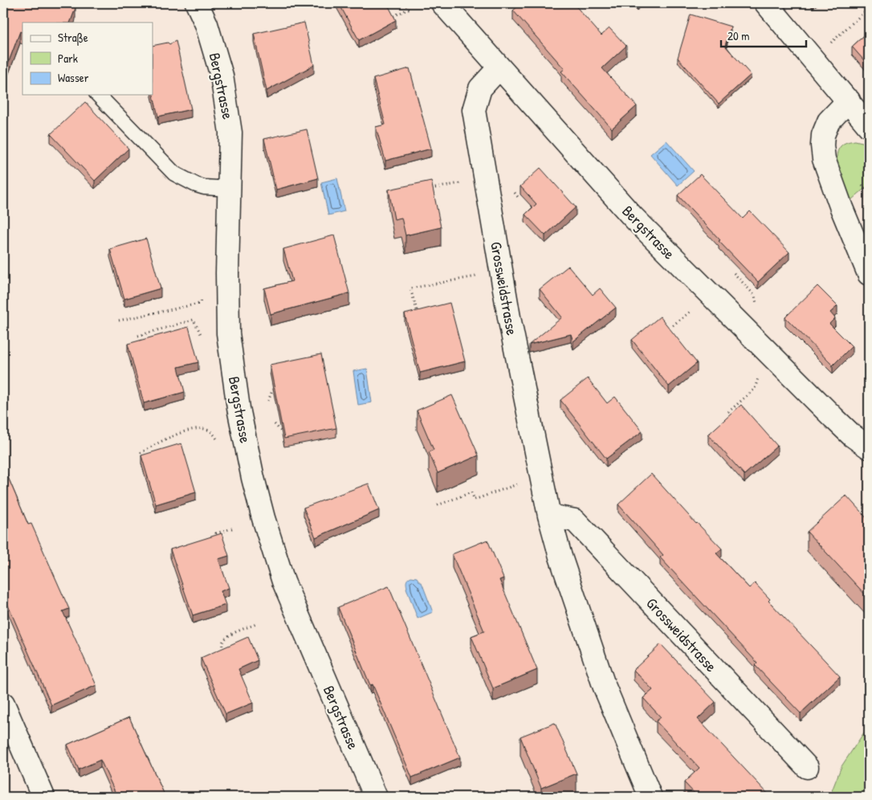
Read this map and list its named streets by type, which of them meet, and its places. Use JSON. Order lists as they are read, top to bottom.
{
  "streets": {
    "street": ["Bergstrasse", "Grossweidstrasse"]
  },
  "crossings": [
    ["Bergstrasse", "Grossweidstrasse"]
  ],
  "legend": ["Straße", "Park", "Wasser"],
  "scale_bar": "20 m"
}
